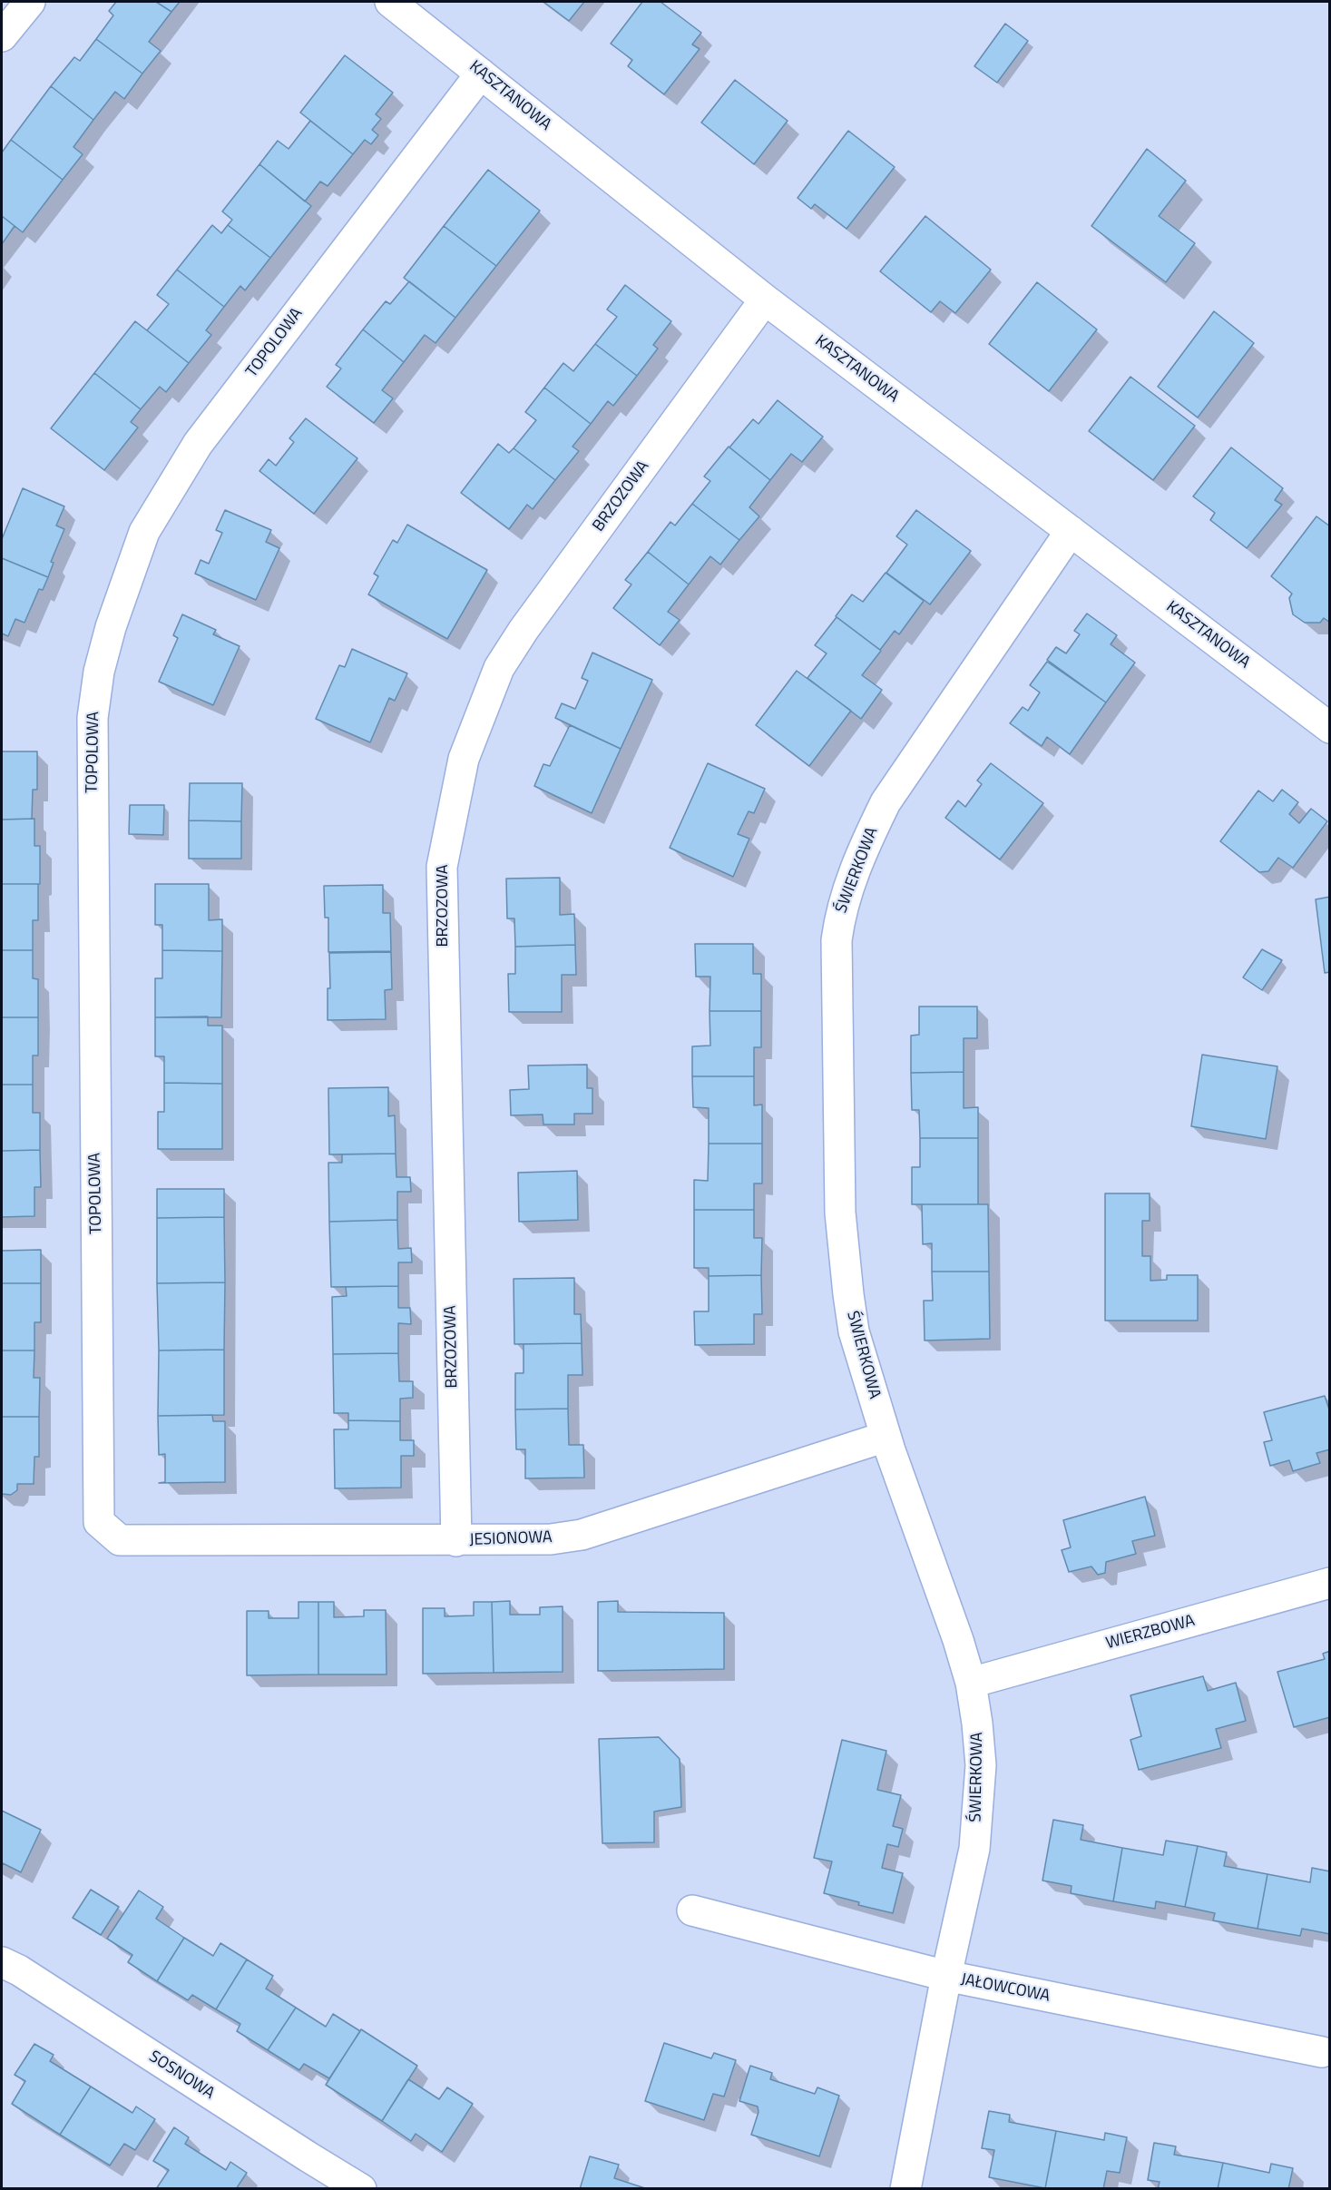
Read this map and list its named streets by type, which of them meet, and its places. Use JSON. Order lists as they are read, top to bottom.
{
  "streets": {
    "street": [
      "KASZTANOWA",
      "TOPOLOWA",
      "BRZOZOWA",
      "ŚWIERKOWA",
      "JESIONOWA",
      "WIERZBOWA",
      "JAŁOWCOWA",
      "SOSNOWA"
    ]
  },
  "crossings": [
    ["KASZTANOWA", "TOPOLOWA"],
    ["KASZTANOWA", "BRZOZOWA"],
    ["KASZTANOWA", "ŚWIERKOWA"],
    ["TOPOLOWA", "JESIONOWA"],
    ["BRZOZOWA", "JESIONOWA"],
    ["ŚWIERKOWA", "JESIONOWA"],
    ["ŚWIERKOWA", "WIERZBOWA"],
    ["ŚWIERKOWA", "JAŁOWCOWA"]
  ]
}
